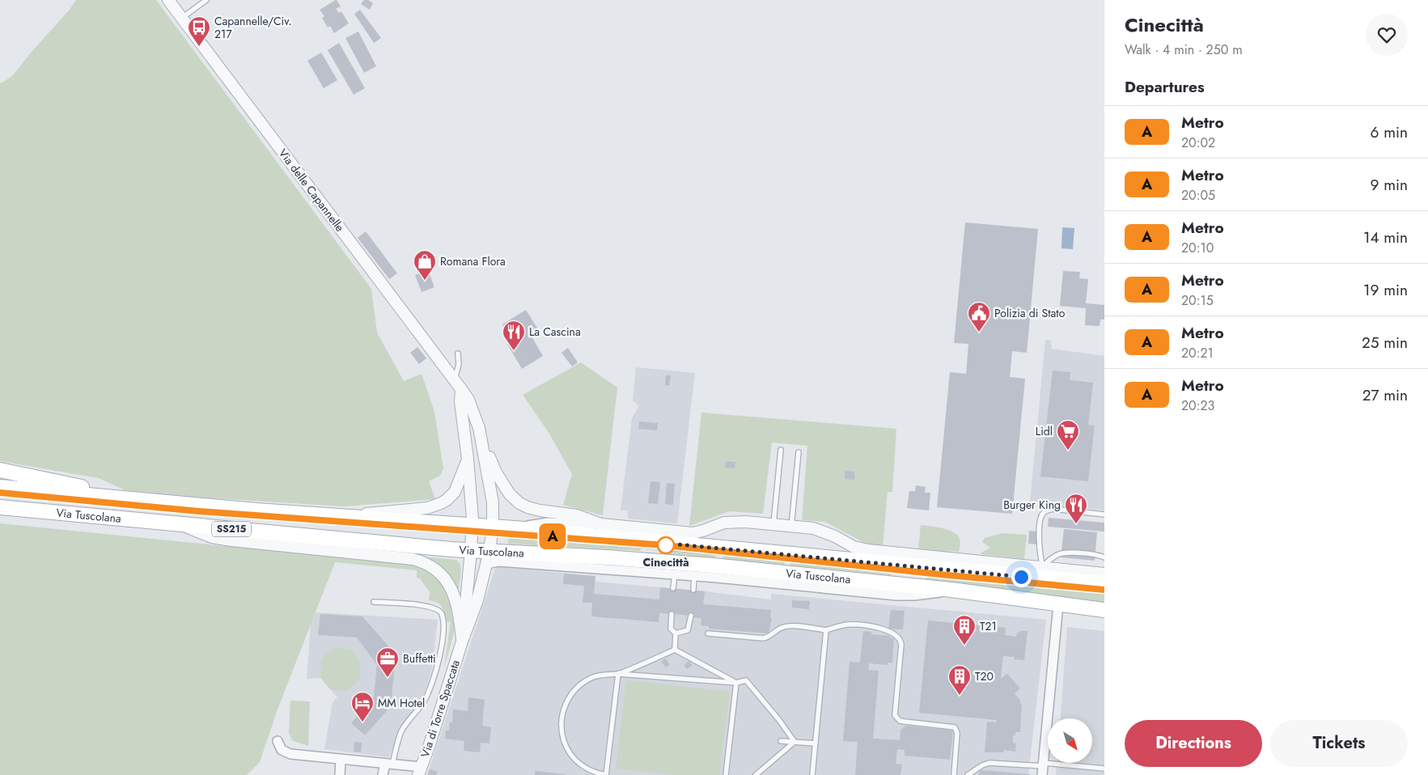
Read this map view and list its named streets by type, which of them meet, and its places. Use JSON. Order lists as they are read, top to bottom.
{
  "streets": {
    "main road": ["Via Tuscolana", "SS215"],
    "street": ["Via delle Capannelle", "Via di Torre Spaccata"]
  },
  "crossings": [
    ["Via delle Capannelle", "Via Tuscolana"],
    ["Via delle Capannelle", "Via di Torre Spaccata"],
    ["Via Tuscolana", "Via di Torre Spaccata"]
  ],
  "places": {
    "bus stop": ["Capannelle/Civ. 217"],
    "shop": ["Romana Flora"],
    "public building": ["Polizia di Stato"],
    "restaurant": ["La Cascina", "Burger King"],
    "supermarket": ["Lidl"],
    "other": ["Cinecittà"],
    "building": ["T21", "T20"],
    "office": ["Buffetti"],
    "hotel": ["MM Hotel"]
  },
  "lines": ["metro line A"],
  "north": "bottom right",
  "page": {
    "on_map": "A",
    "heading": [
      ["Cinecittà", "Walk · 4 min · 250 m"],
      "Departures"
    ],
    "list": [
      {
        "mark": "A",
        "name": "Metro",
        "note": "20:02",
        "value": "6 min"
      },
      {
        "mark": "A",
        "name": "Metro",
        "note": "20:05",
        "value": "9 min"
      },
      {
        "mark": "A",
        "name": "Metro",
        "note": "20:10",
        "value": "14 min"
      },
      {
        "mark": "A",
        "name": "Metro",
        "note": "20:15",
        "value": "19 min"
      },
      {
        "mark": "A",
        "name": "Metro",
        "note": "20:21",
        "value": "25 min"
      },
      {
        "mark": "A",
        "name": "Metro",
        "note": "20:23",
        "value": "27 min"
      }
    ],
    "buttons": ["Directions", "Tickets"]
  }
}
